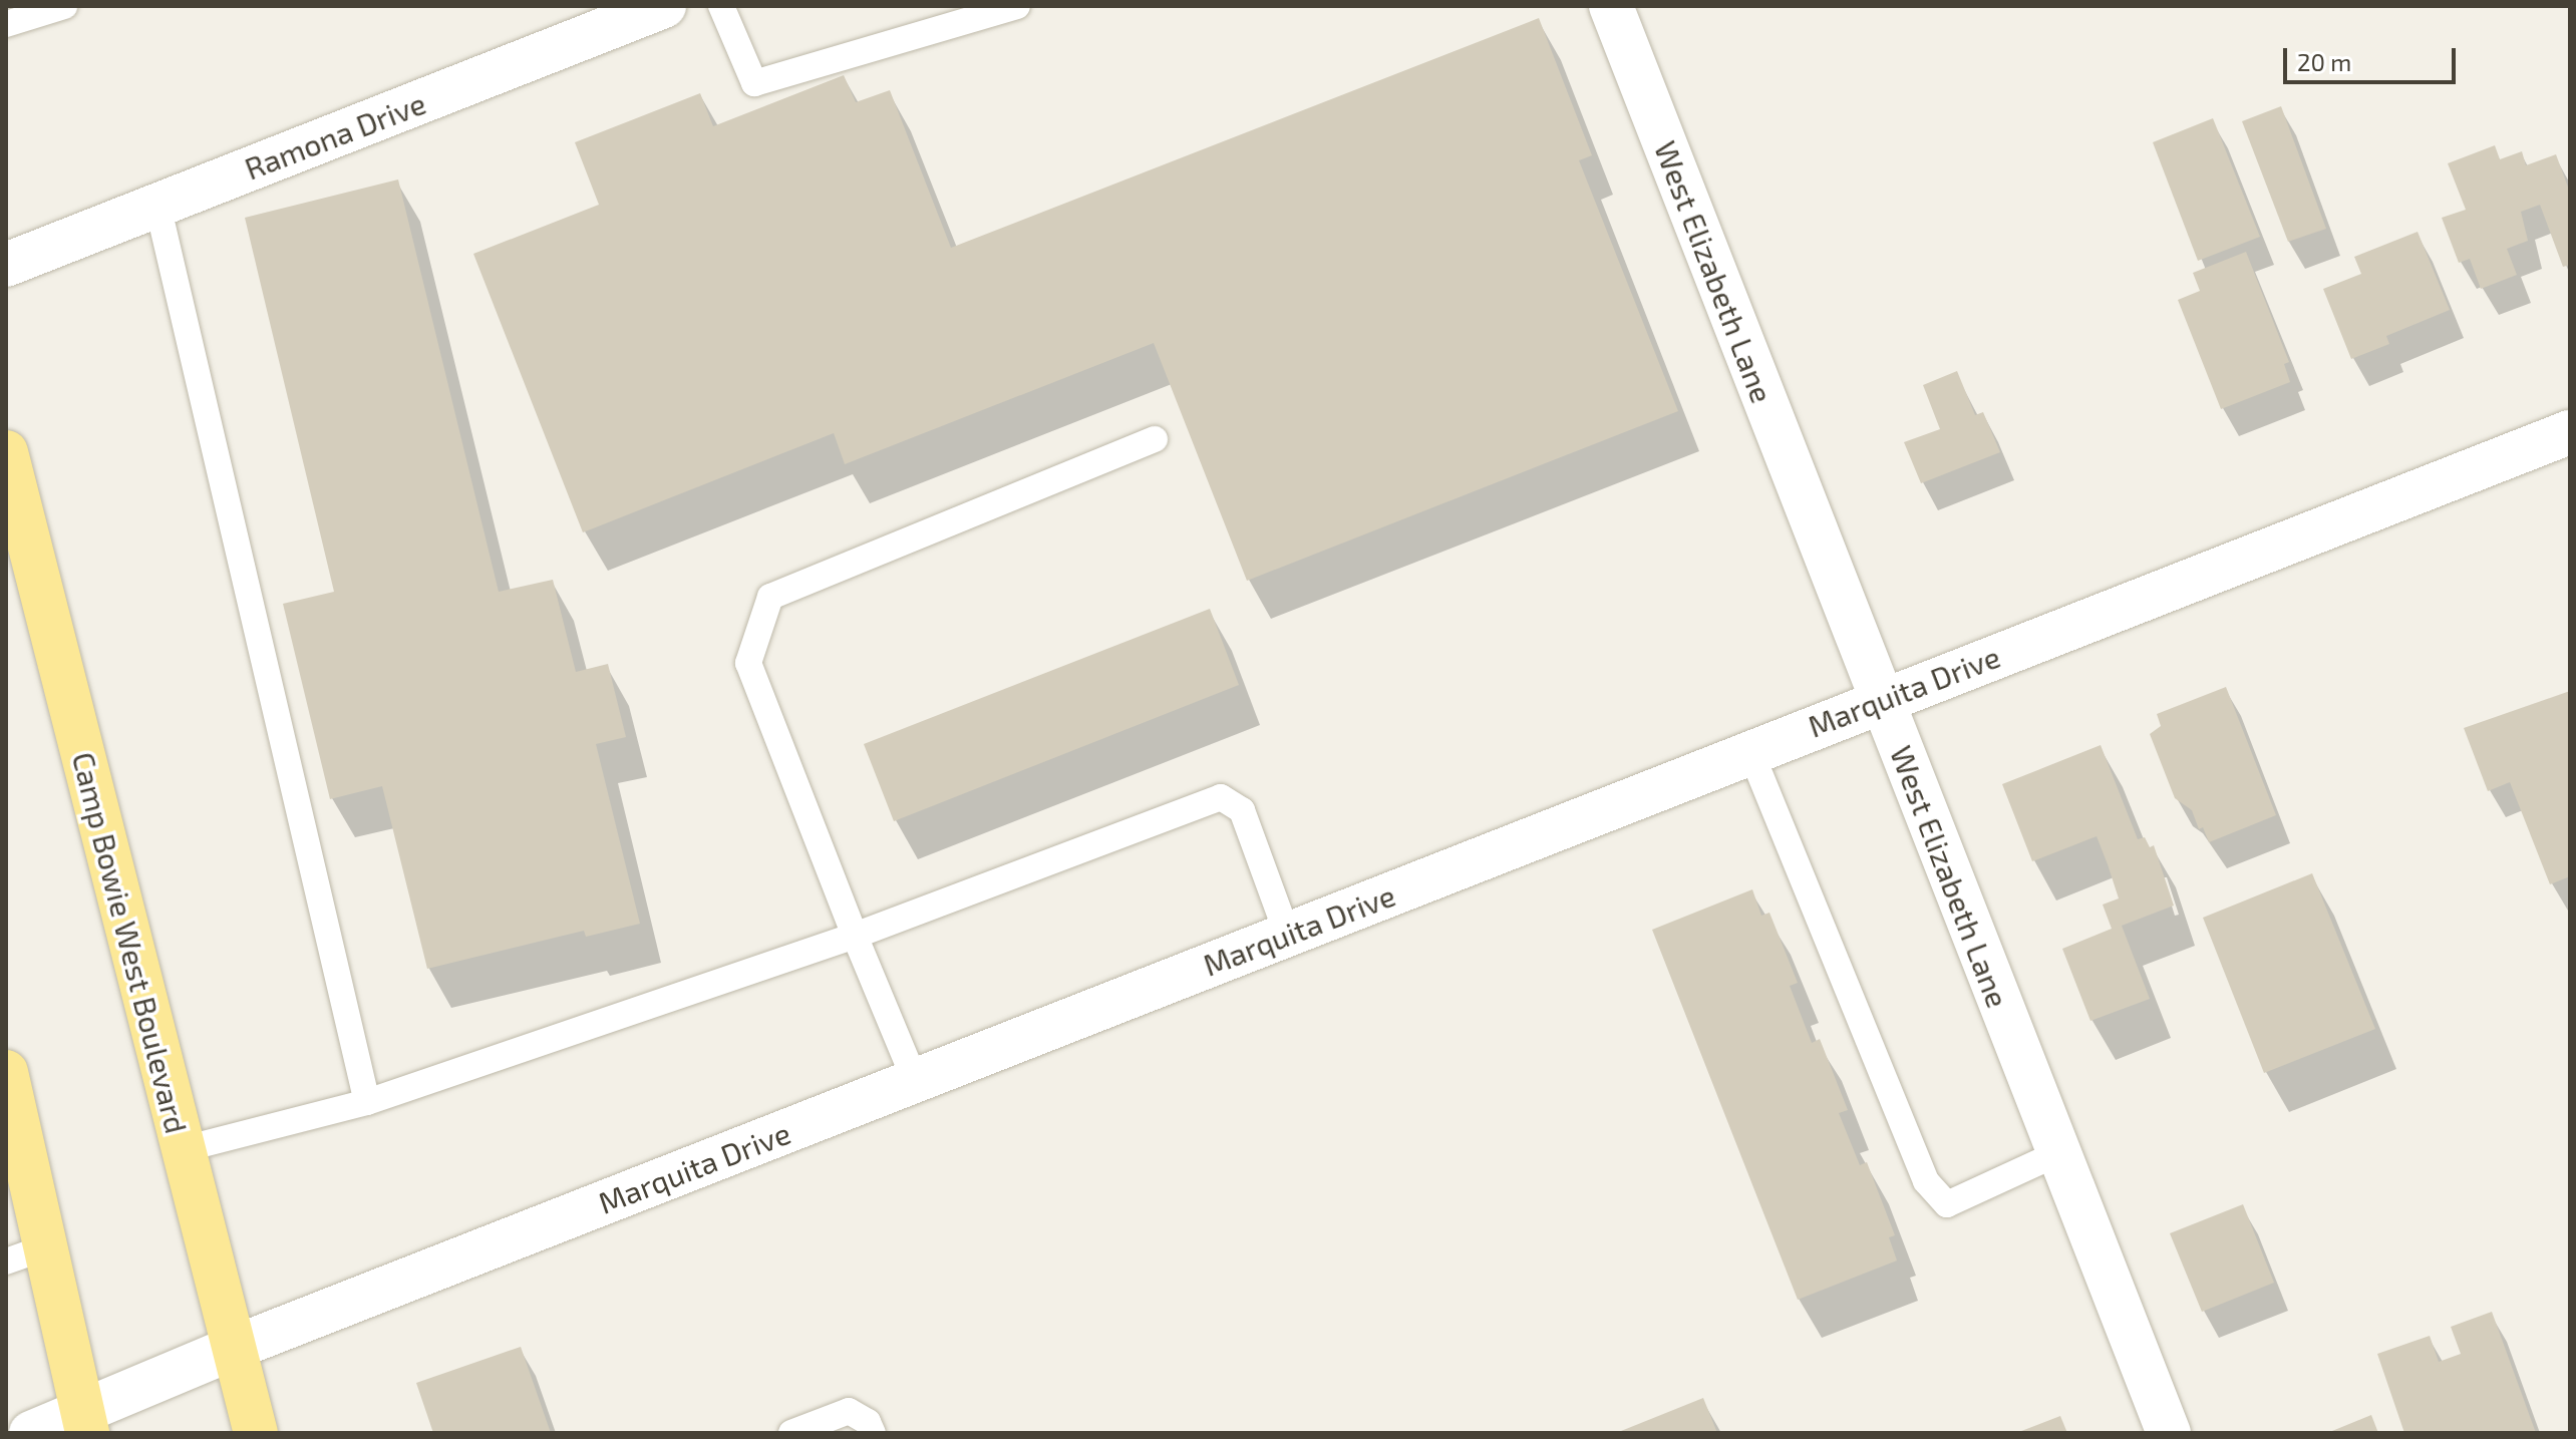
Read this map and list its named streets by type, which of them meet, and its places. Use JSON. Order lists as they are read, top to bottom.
{
  "streets": {
    "main road": ["Camp Bowie West Boulevard"],
    "street": ["Ramona Drive", "West Elizabeth Lane", "Marquita Drive"]
  },
  "crossings": [
    ["West Elizabeth Lane", "Marquita Drive"],
    ["Marquita Drive", "Camp Bowie West Boulevard"]
  ],
  "scale_bar": "20 m"
}
